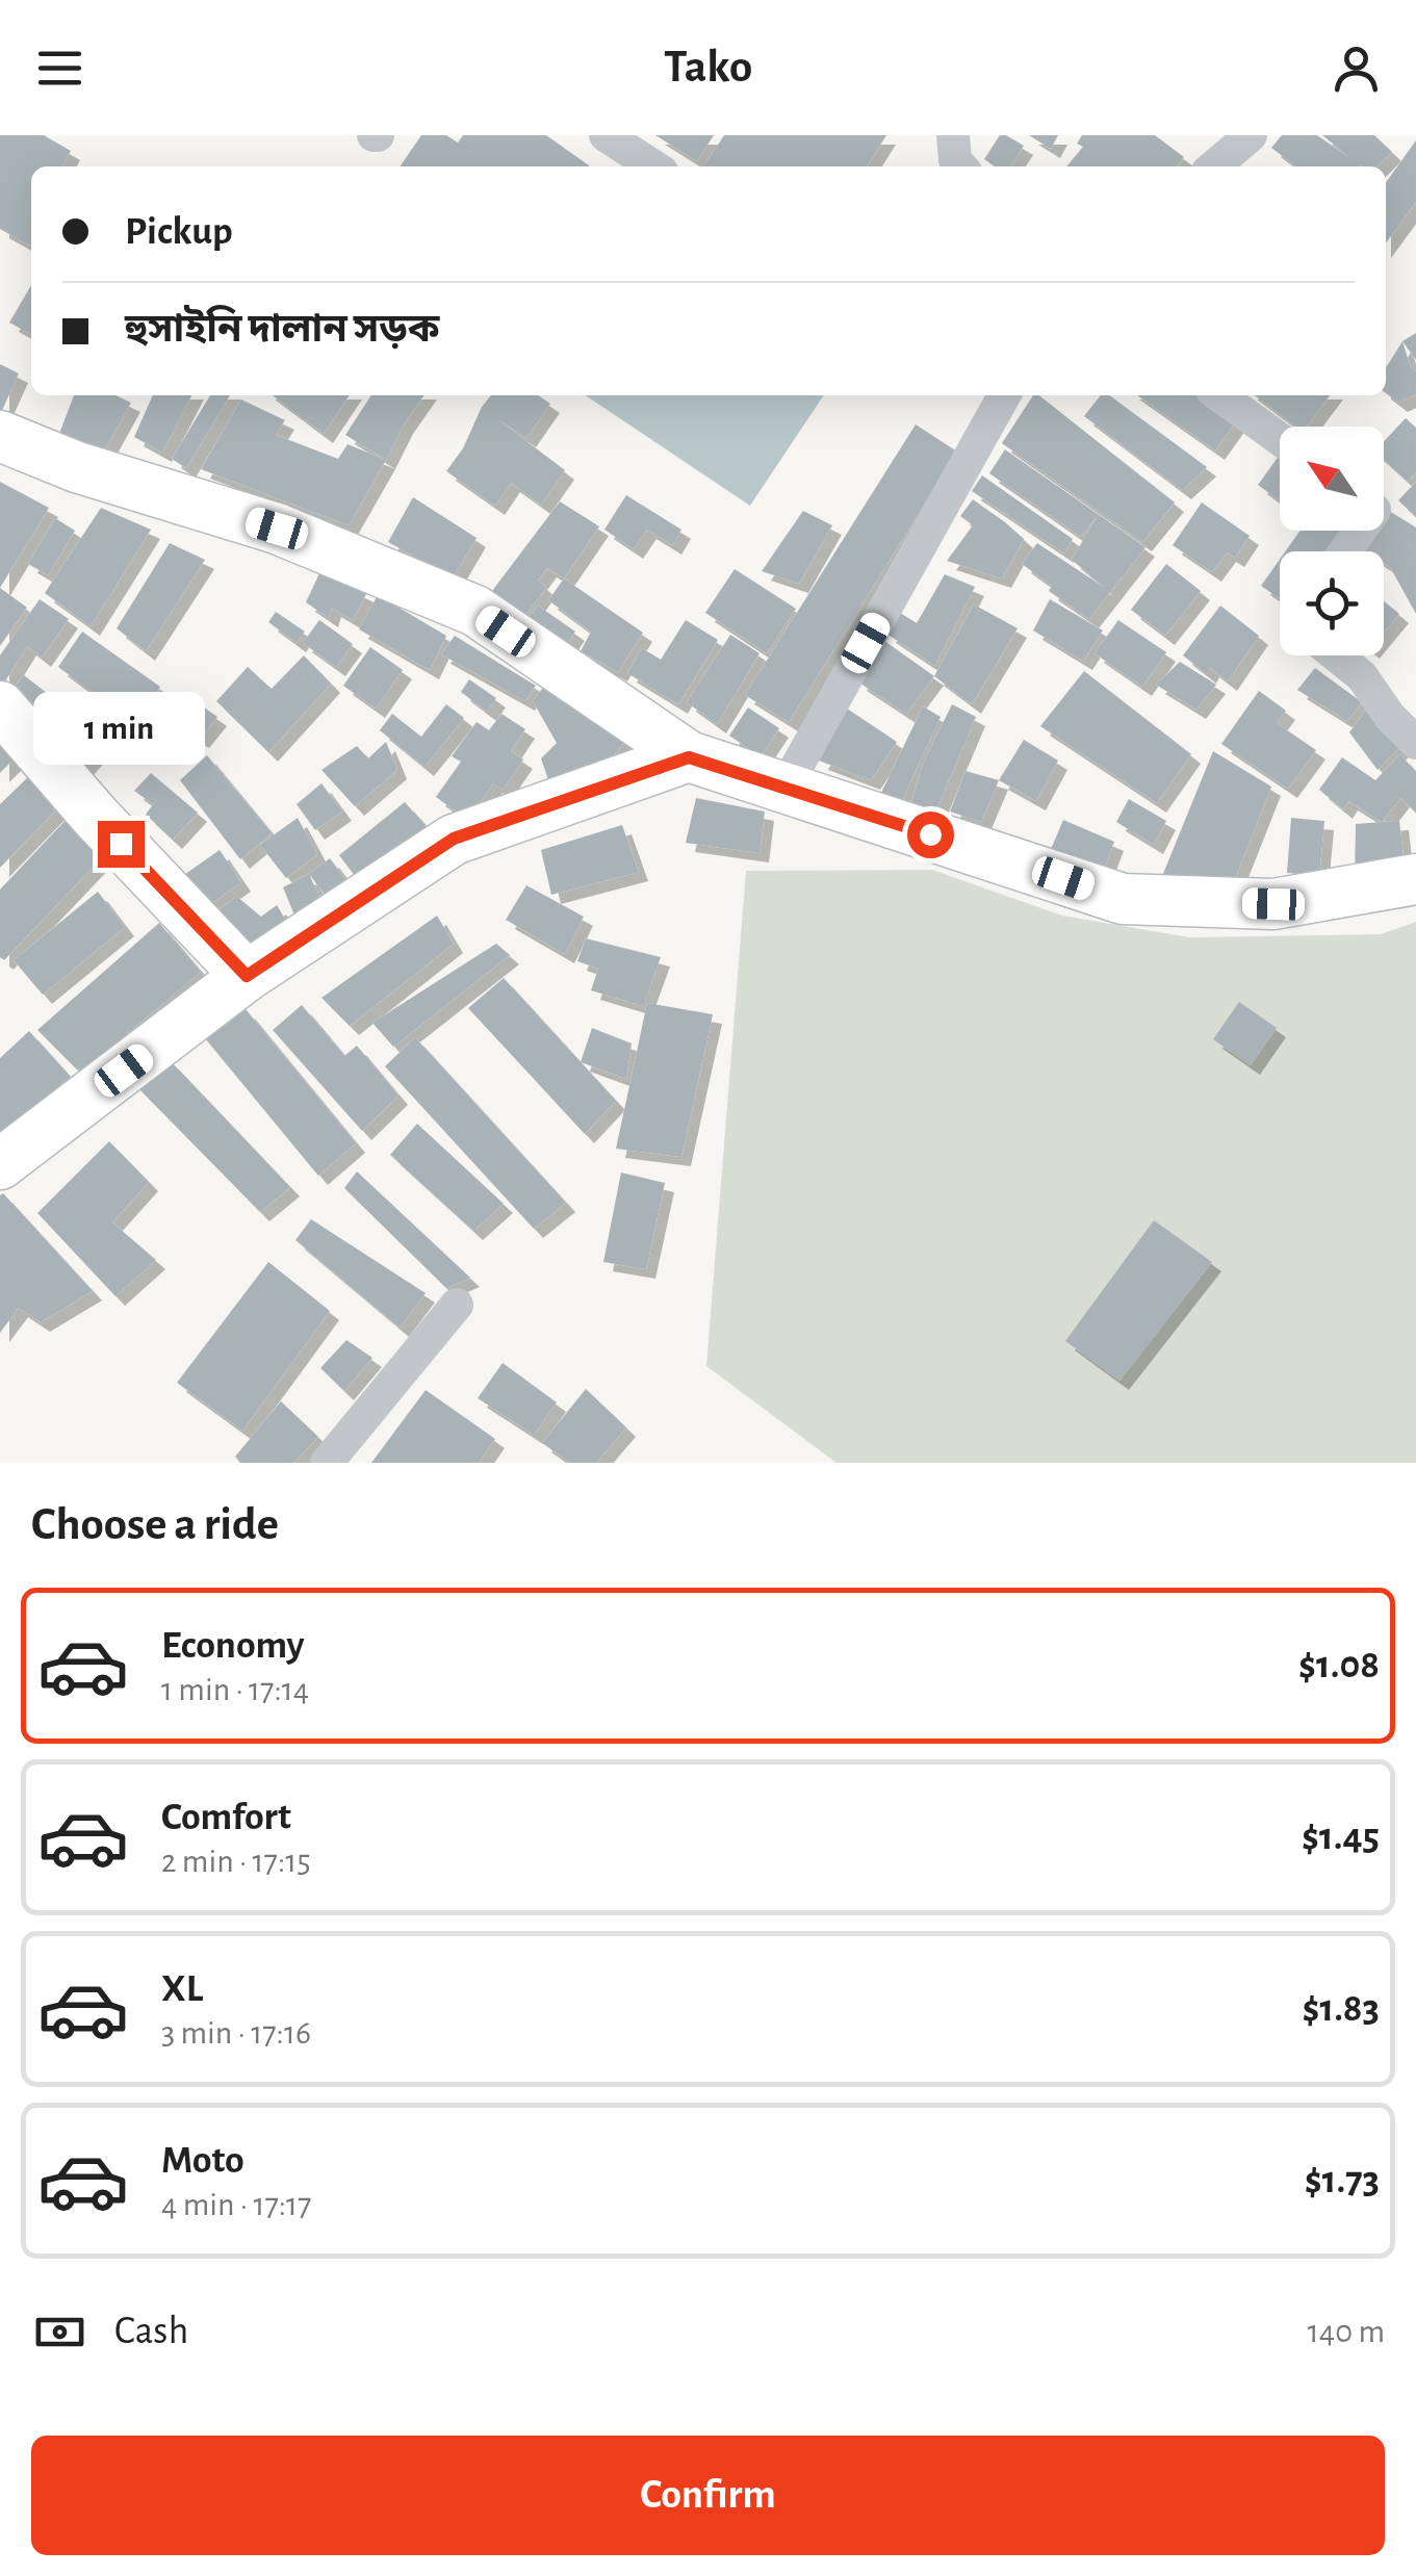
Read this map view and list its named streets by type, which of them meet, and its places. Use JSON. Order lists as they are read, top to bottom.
{
  "north": "top left",
  "page": {
    "header": "Tako",
    "banner": ["Pickup", "হুসাইনি দালান সড়ক"],
    "bubble": "1 min",
    "heading": "Choose a ride",
    "list": [
      {
        "name": "Economy",
        "note": "1 min · 17:14",
        "value": "$1.08"
      },
      {
        "name": "Comfort",
        "note": "2 min · 17:15",
        "value": "$1.45"
      },
      {
        "name": "XL",
        "note": "3 min · 17:16",
        "value": "$1.83"
      },
      {
        "name": "Moto",
        "note": "4 min · 17:17",
        "value": "$1.73"
      }
    ],
    "pay": ["Cash", "140 m"],
    "buttons": "Confirm"
  }
}
